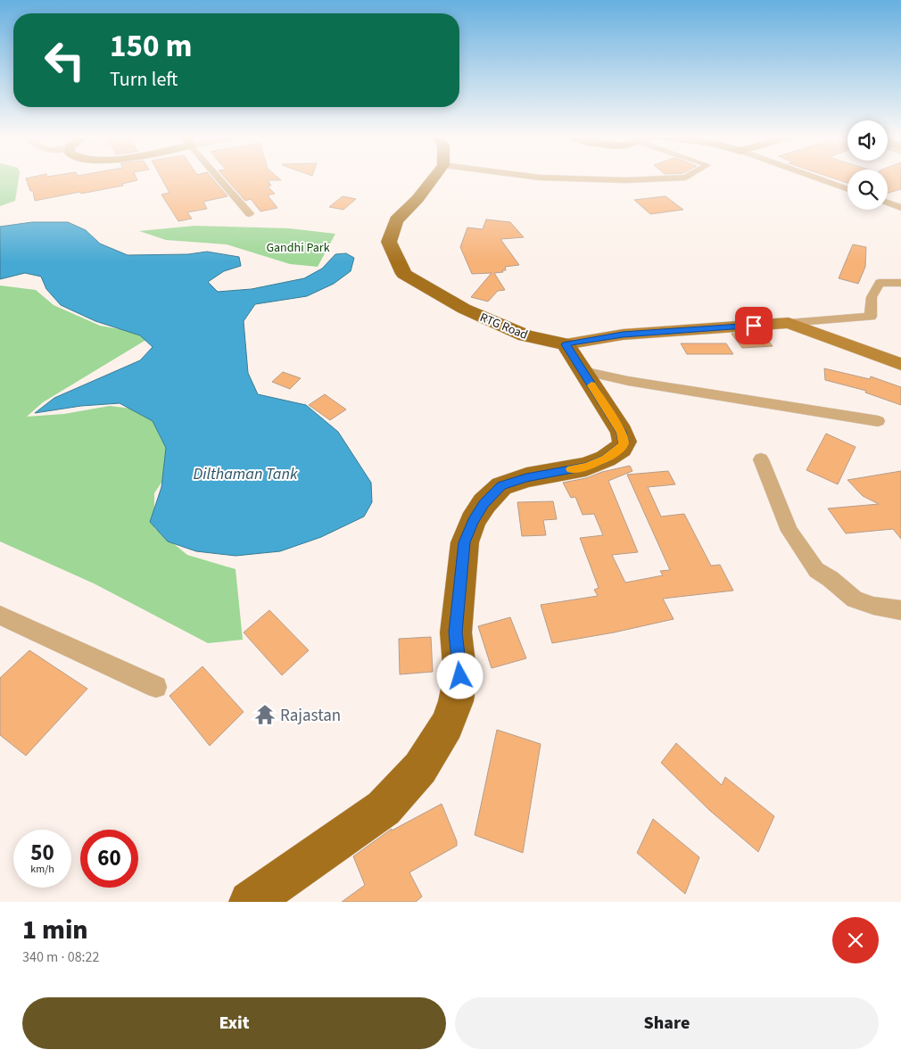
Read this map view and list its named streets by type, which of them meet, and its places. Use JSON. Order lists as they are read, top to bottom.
{
  "streets": {
    "main road": ["RTG Road"]
  },
  "water": ["Dilthaman Tank"],
  "parks": ["Gandhi Park"],
  "places": {
    "temple": ["Rajastan"]
  },
  "page": {
    "turn": ["150 m", "Turn left"],
    "speed": "50 km/h",
    "limit": "60",
    "heading": ["1 min", "340 m · 08:22"],
    "buttons": ["Exit", "Share"]
  }
}
